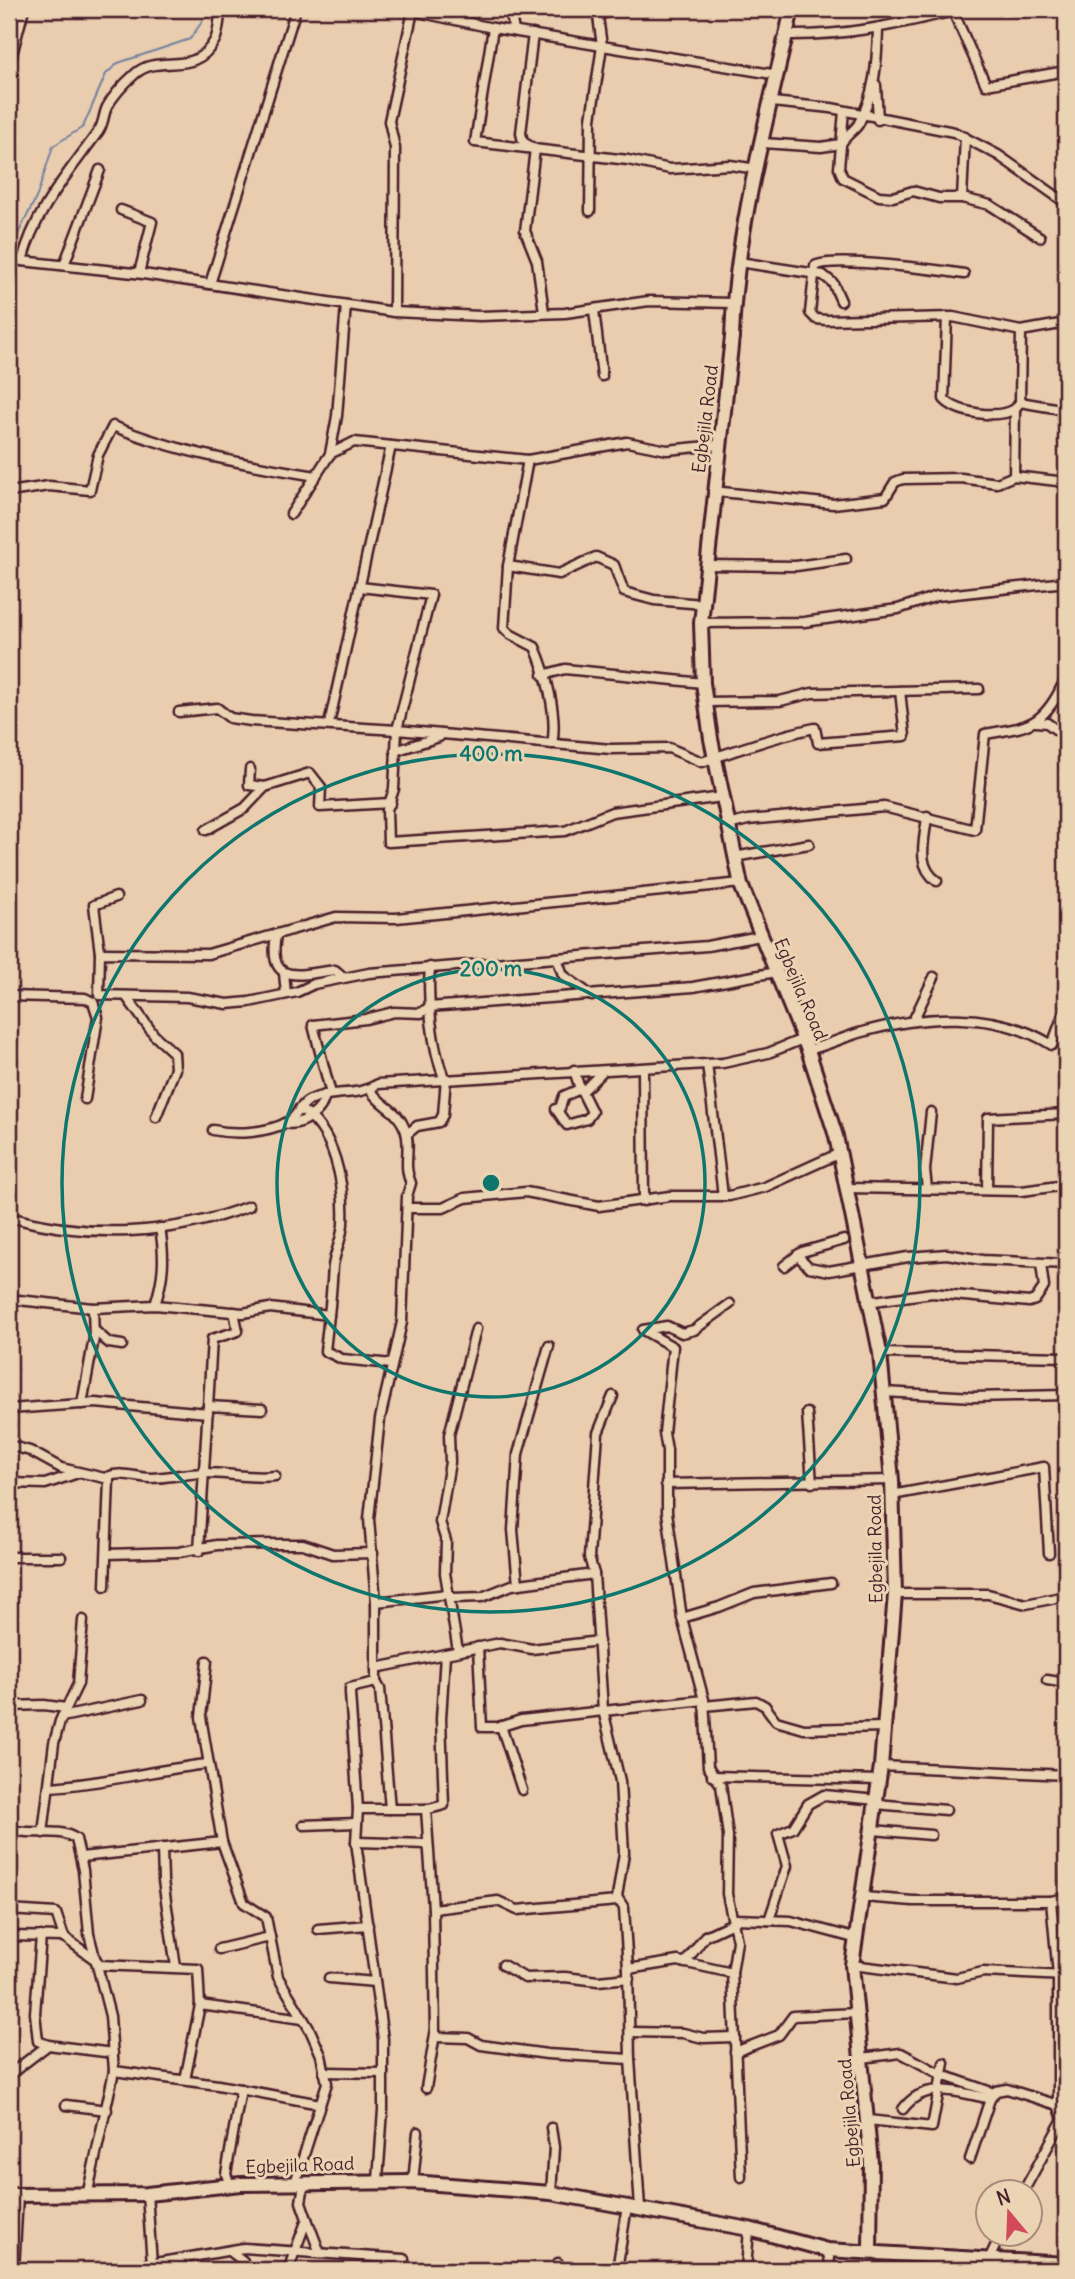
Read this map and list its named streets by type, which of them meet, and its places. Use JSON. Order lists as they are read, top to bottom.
{
  "streets": {
    "street": ["Egbejila Road"]
  },
  "north": "top",
  "rings": ["400 m", "200 m"]
}
